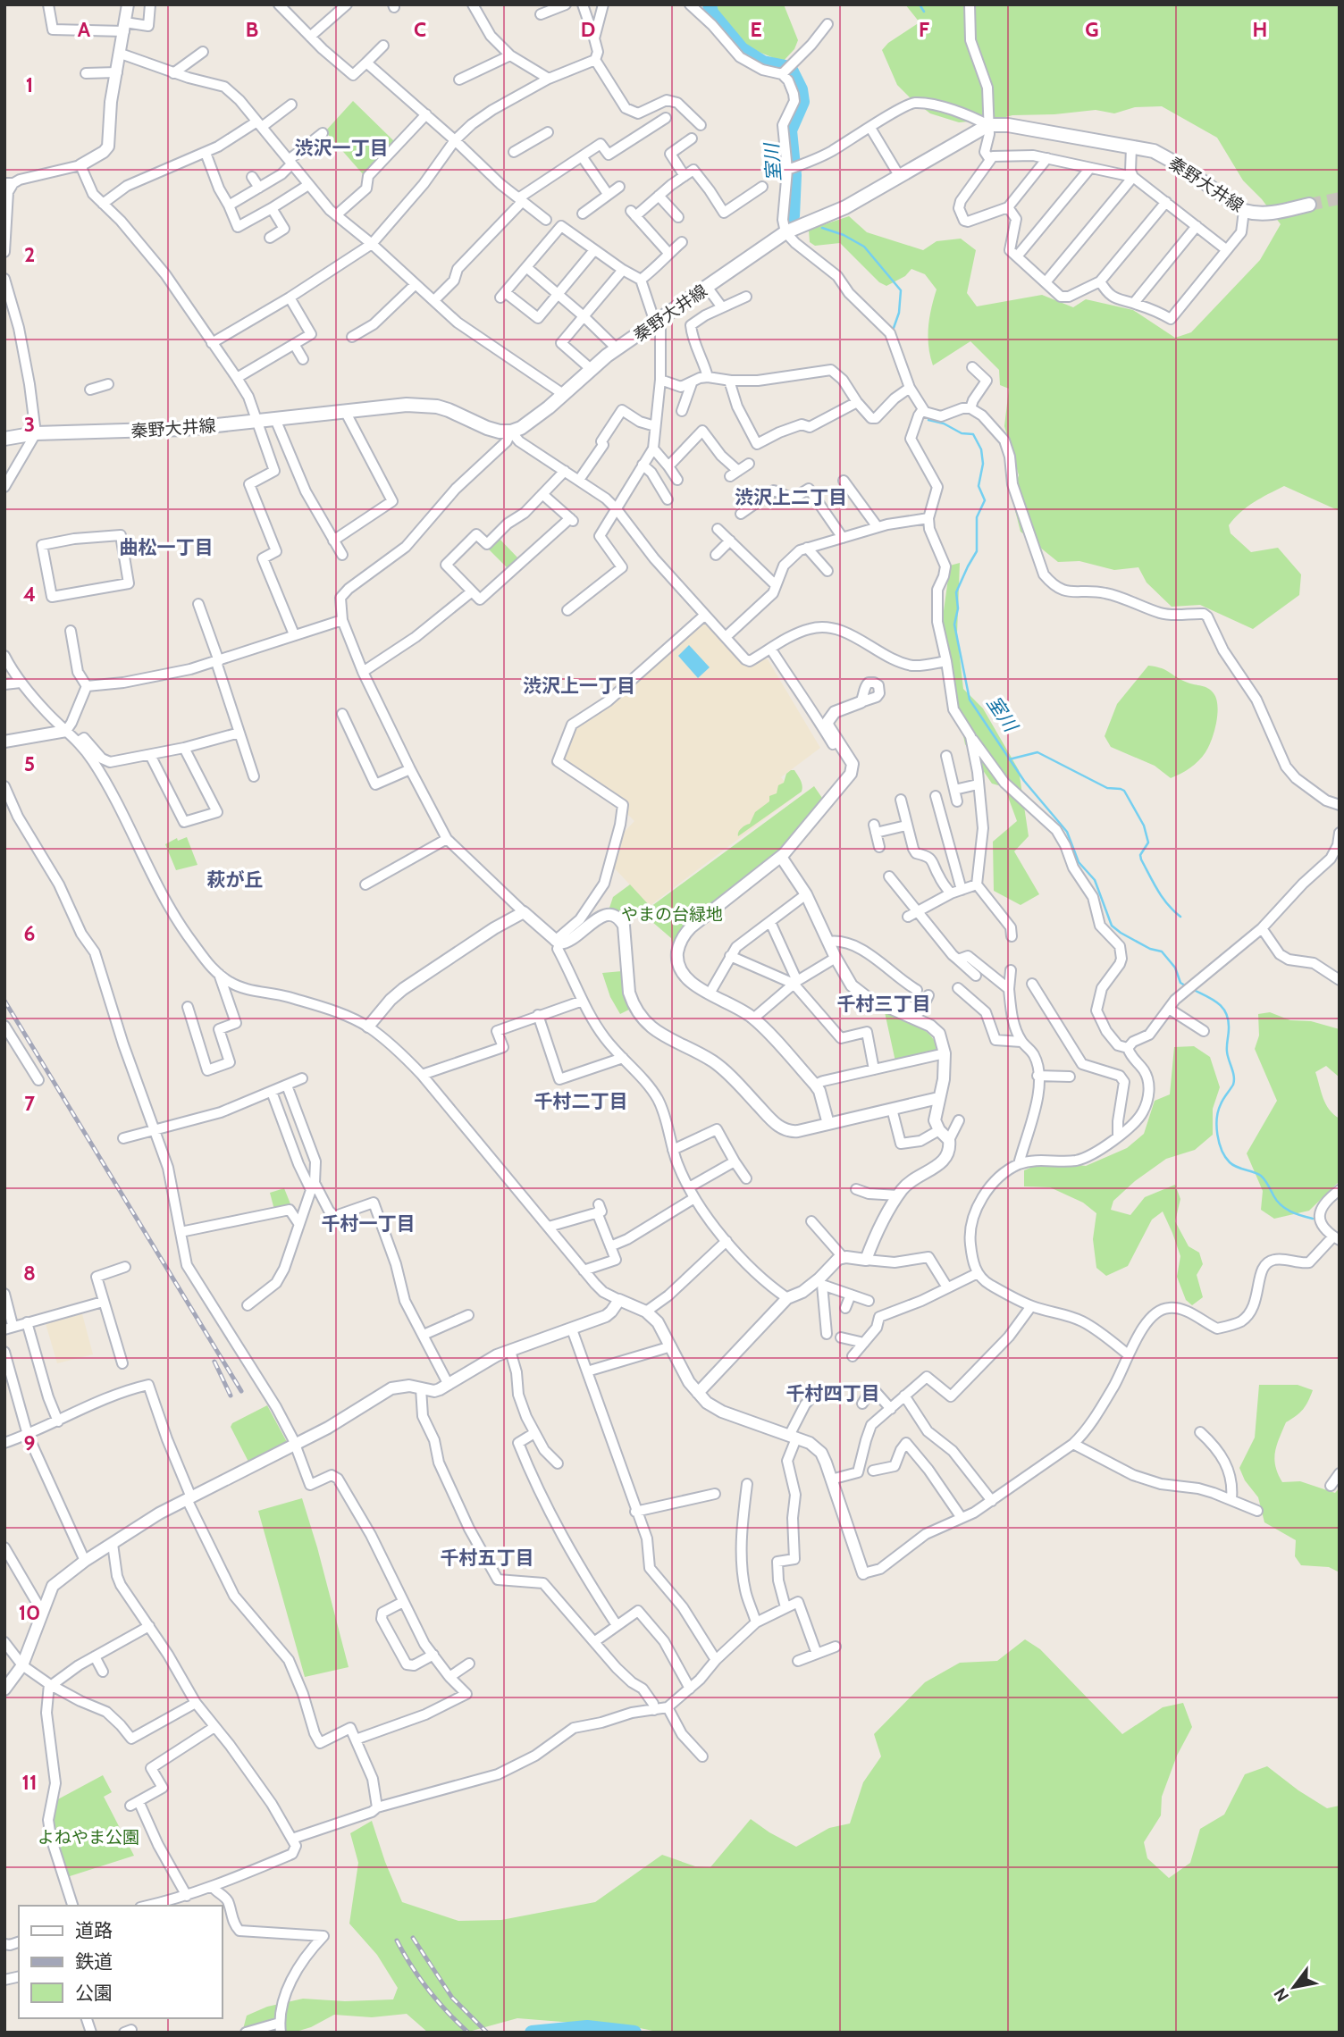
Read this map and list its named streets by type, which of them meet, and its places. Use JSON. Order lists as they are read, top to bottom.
{
  "streets": {
    "main road": ["秦野大井線"]
  },
  "districts": [
    "渋沢一丁目",
    "渋沢上二丁目",
    "曲松一丁目",
    "渋沢上一丁目",
    "萩が丘",
    "千村三丁目",
    "千村二丁目",
    "千村一丁目",
    "千村四丁目",
    "千村五丁目"
  ],
  "water": ["室川"],
  "parks": ["やまの台緑地", "よねやま公園"],
  "legend": ["道路", "鉄道", "公園"],
  "north": "bottom left",
  "grid": {
    "columns": [
      "A",
      "B",
      "C",
      "D",
      "E",
      "F",
      "G",
      "H"
    ],
    "rows": [
      "1",
      "2",
      "3",
      "4",
      "5",
      "6",
      "7",
      "8",
      "9",
      "10",
      "11"
    ]
  }
}
